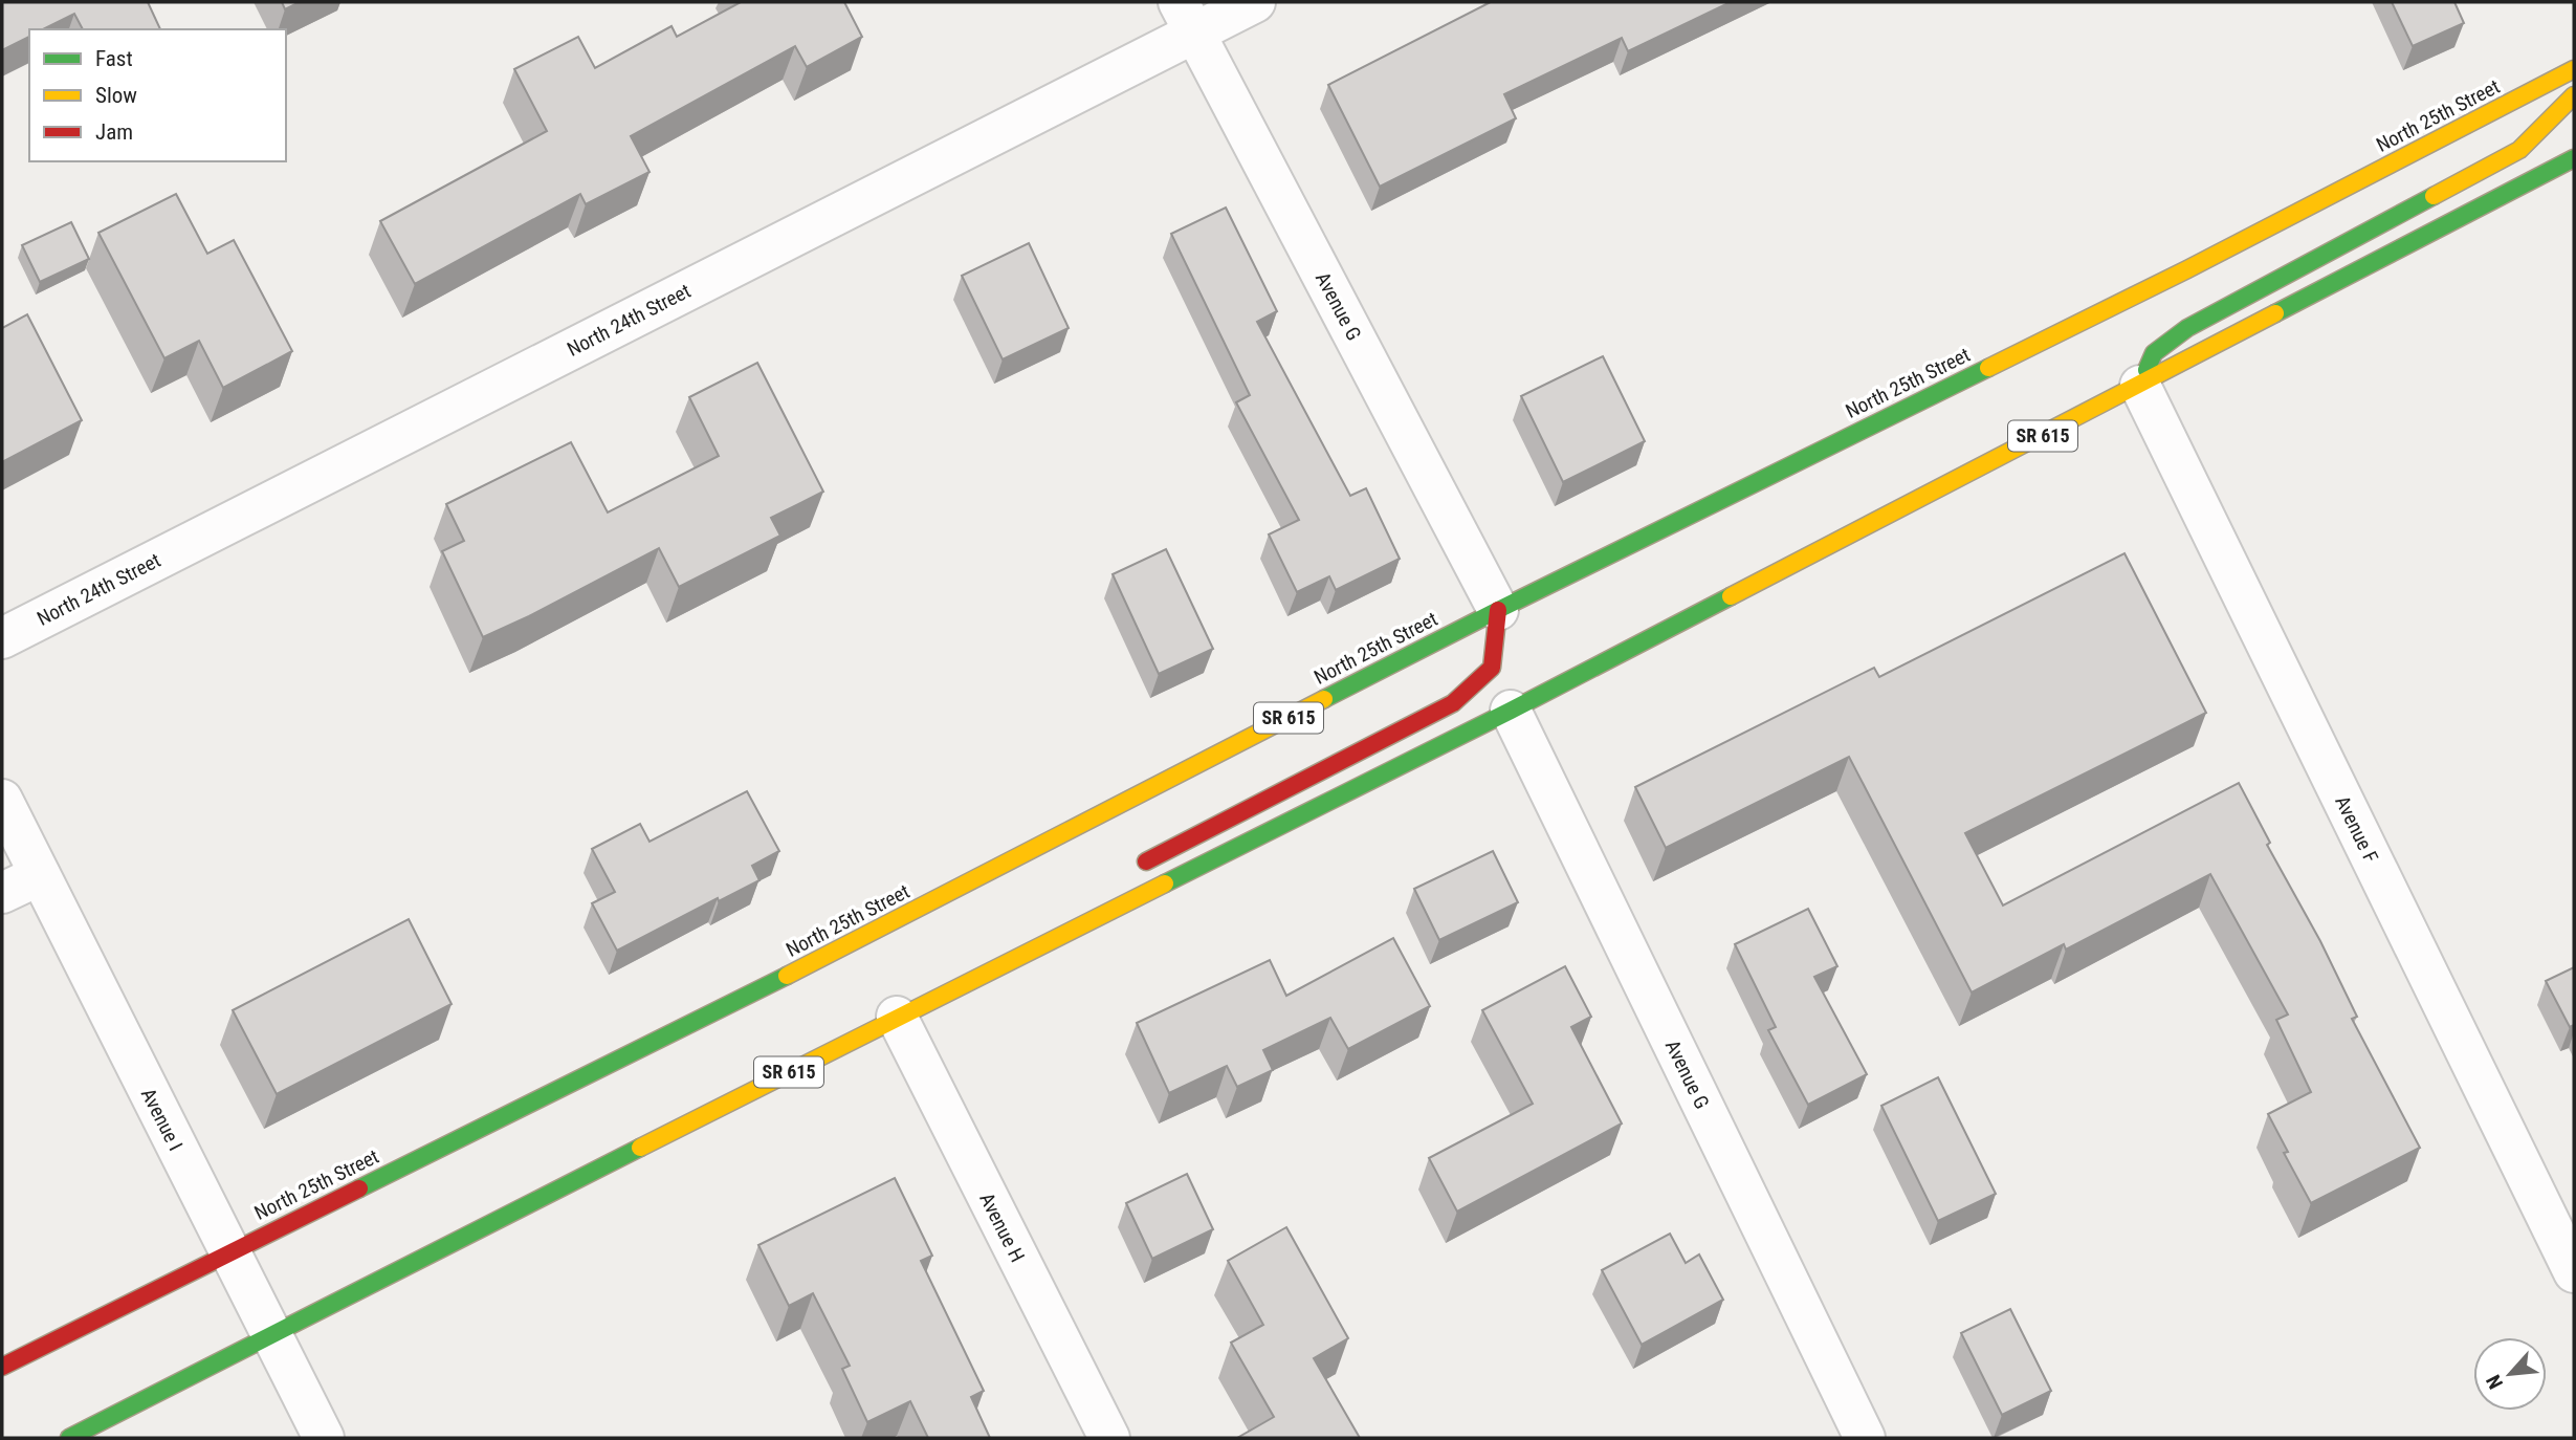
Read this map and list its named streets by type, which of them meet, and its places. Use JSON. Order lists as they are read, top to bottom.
{
  "streets": {
    "main road": ["North 25th Street", "SR 615"],
    "street": [
      "Avenue G",
      "North 24th Street",
      "Avenue F",
      "Avenue I",
      "Avenue H"
    ]
  },
  "crossings": [
    ["North 25th Street", "Avenue G"],
    ["North 25th Street", "Avenue I"],
    ["Avenue G", "North 24th Street"],
    ["Avenue G", "SR 615"],
    ["SR 615", "Avenue F"],
    ["SR 615", "Avenue I"],
    ["SR 615", "Avenue H"]
  ],
  "legend": ["Fast", "Slow", "Jam"],
  "north": "bottom left"
}
